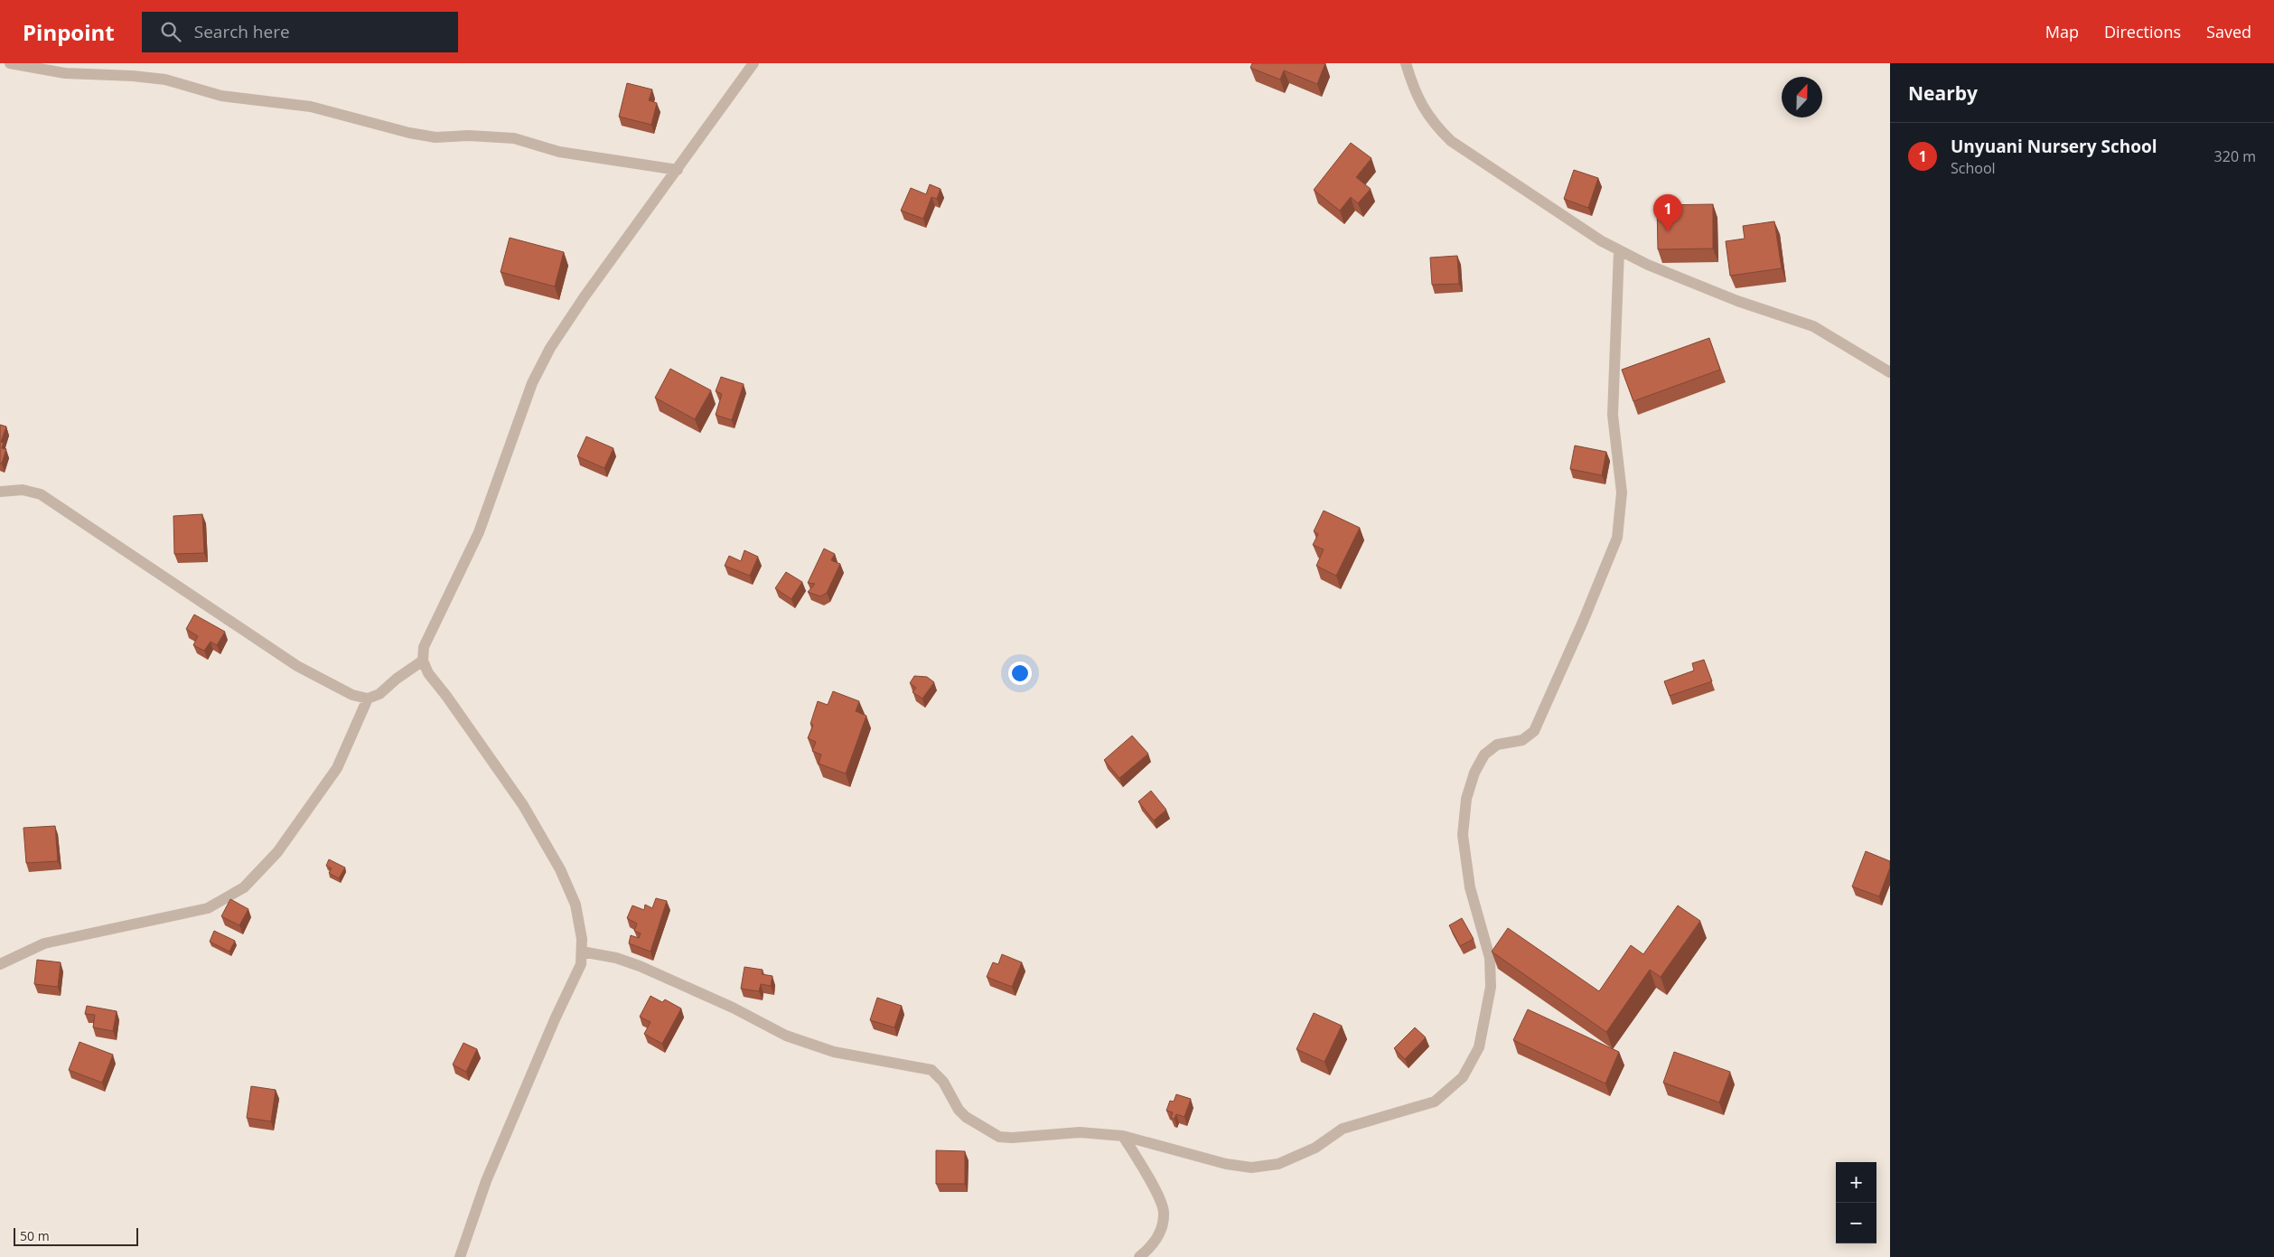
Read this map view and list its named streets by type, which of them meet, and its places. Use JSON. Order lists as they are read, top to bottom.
{
  "scale_bar": "50 m",
  "north": "top",
  "page": {
    "header": "Pinpoint",
    "search": "Search here",
    "nav": ["Map", "Directions", "Saved"],
    "heading": "Nearby",
    "list": [
      {
        "mark": "1",
        "name": "Unyuani Nursery School",
        "note": "School",
        "value": "320 m"
      }
    ],
    "pins": "1",
    "map_buttons": ["+", "−"],
    "scale": "50 m"
  }
}
